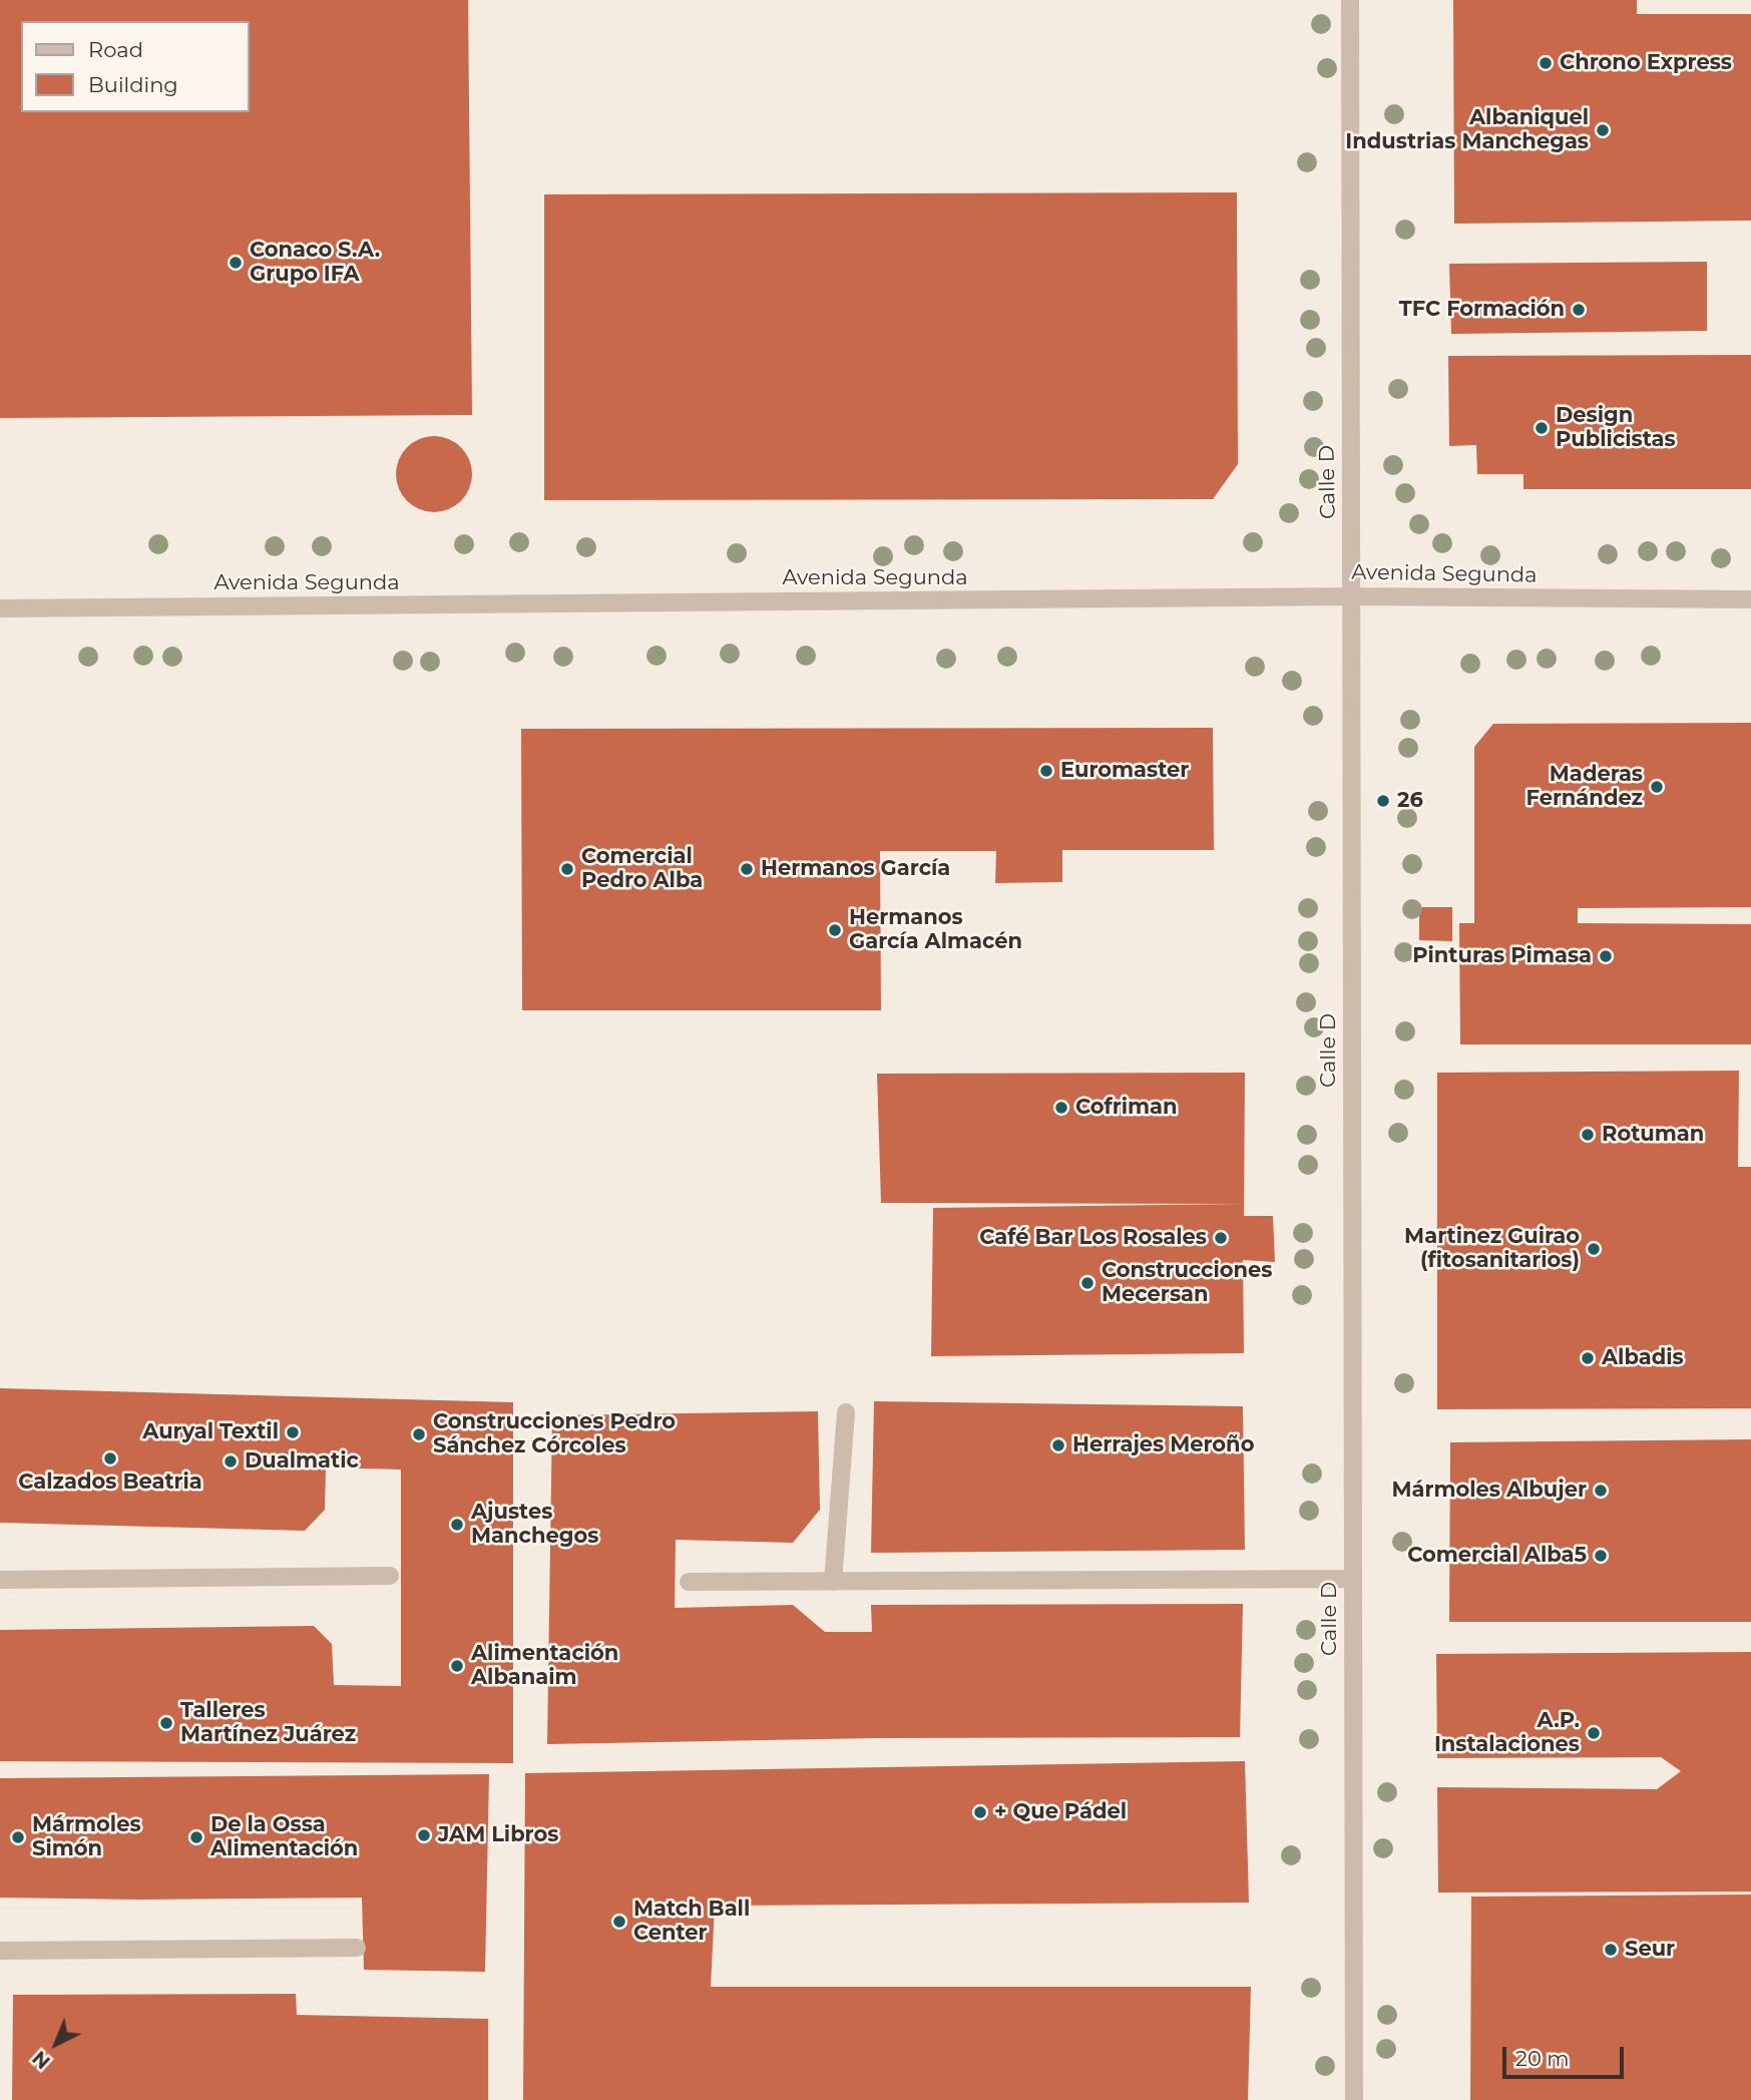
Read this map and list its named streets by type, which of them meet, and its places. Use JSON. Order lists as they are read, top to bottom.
{
  "streets": {
    "street": ["Calle D", "Avenida Segunda"]
  },
  "crossings": [
    ["Calle D", "Avenida Segunda"]
  ],
  "places": [
    "Chrono Express",
    "Albaniquel Industrias Manchegas",
    "Conaco S.A. Grupo IFA",
    "TFC Formación",
    "Design Publicistas",
    "Euromaster",
    "Maderas Fernández",
    "26",
    "Comercial Pedro Alba",
    "Hermanos García",
    "Hermanos García Almacén",
    "Pinturas Pimasa",
    "Cofriman",
    "Rotuman",
    "Café Bar Los Rosales",
    "Martinez Guirao (fitosanitarios)",
    "Construcciones Mecersan",
    "Albadis",
    "Auryal Textil",
    "Construcciones Pedro Sánchez Córcoles",
    "Herrajes Meroño",
    "Calzados Beatria",
    "Dualmatic",
    "Mármoles Albujer",
    "Ajustes Manchegos",
    "Comercial Alba5",
    "Alimentación Albanaim",
    "Talleres Martínez Juárez",
    "A.P. Instalaciones",
    "+ Que Pádel",
    "JAM Libros",
    "Mármoles Simón",
    "De la Ossa Alimentación",
    "Match Ball Center",
    "Seur"
  ],
  "legend": ["Road", "Building"],
  "scale_bar": "20 m",
  "north": "bottom left"
}
